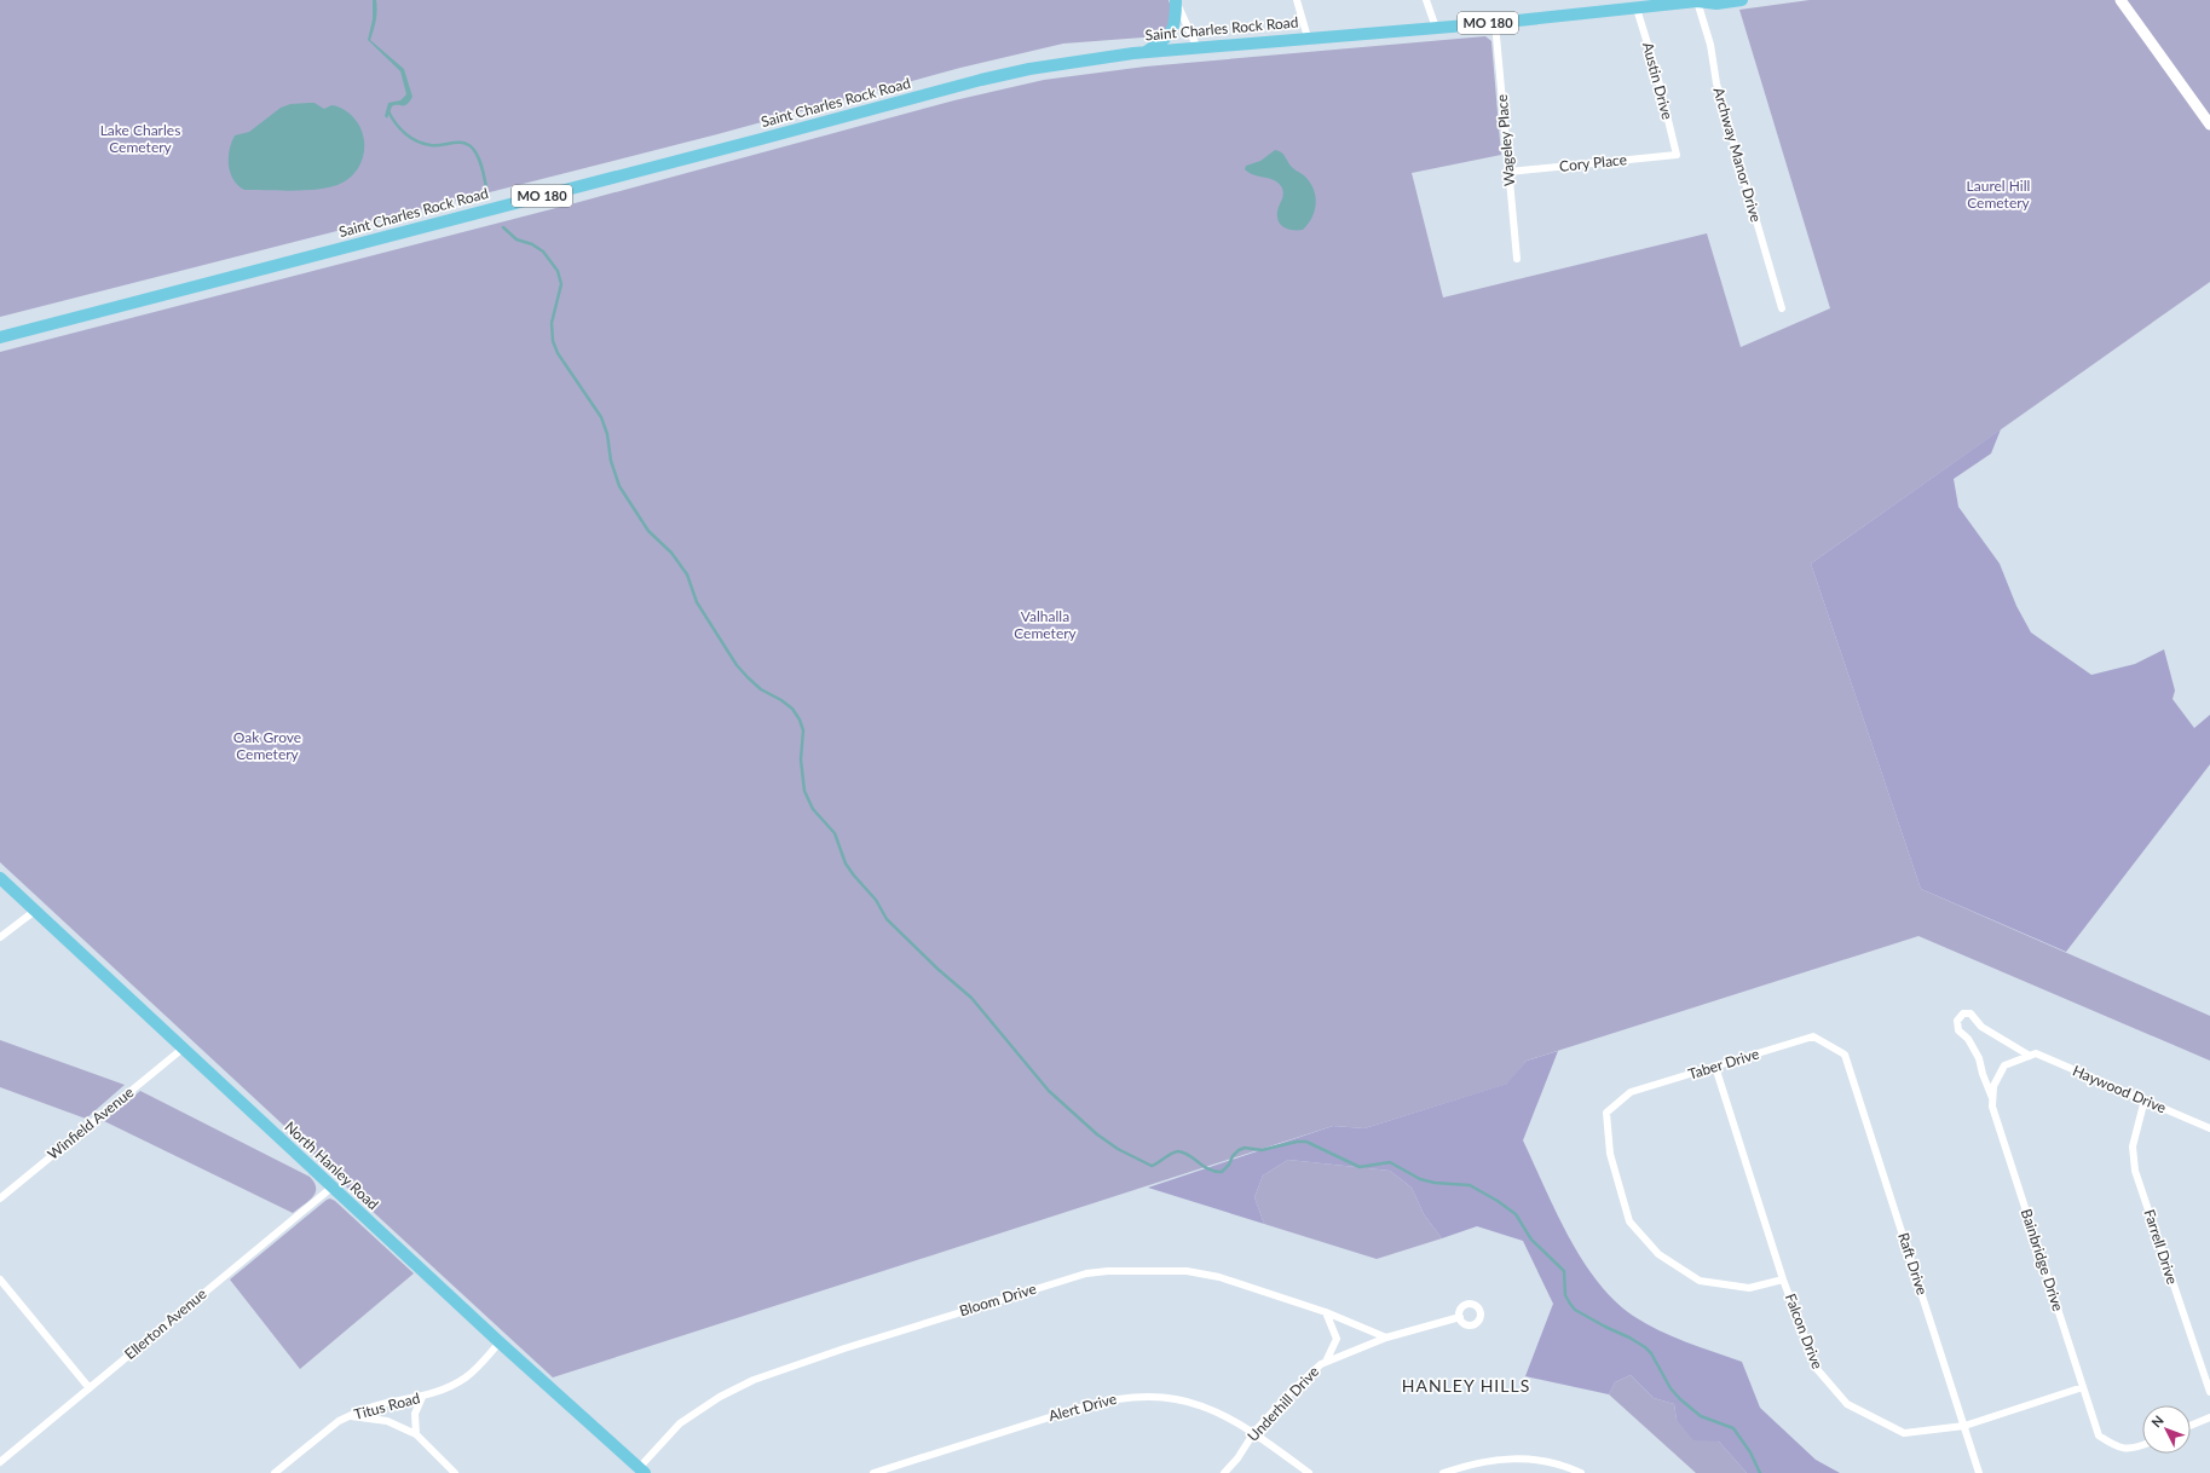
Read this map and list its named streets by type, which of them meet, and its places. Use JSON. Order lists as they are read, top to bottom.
{
  "streets": {
    "main road": ["MO 180", "Saint Charles Rock Road", "North Hanley Road"],
    "street": [
      "Austin Drive",
      "Wageley Place",
      "Archway Manor Drive",
      "Cory Place",
      "Taber Drive",
      "Haywood Drive",
      "Winfield Avenue",
      "Farrell Drive",
      "Bainbridge Drive",
      "Raft Drive",
      "Bloom Drive",
      "Ellerton Avenue",
      "Falcon Drive",
      "Underhill Drive",
      "Titus Road",
      "Alert Drive"
    ]
  },
  "crossings": [
    ["Saint Charles Rock Road", "Austin Drive"],
    ["Saint Charles Rock Road", "Wageley Place"],
    ["Saint Charles Rock Road", "Archway Manor Drive"],
    ["Austin Drive", "Cory Place"],
    ["Wageley Place", "Cory Place"],
    ["Taber Drive", "Raft Drive"],
    ["Taber Drive", "Falcon Drive"],
    ["Haywood Drive", "Farrell Drive"],
    ["Haywood Drive", "Bainbridge Drive"],
    ["Winfield Avenue", "North Hanley Road"],
    ["North Hanley Road", "Bloom Drive"],
    ["North Hanley Road", "Ellerton Avenue"],
    ["North Hanley Road", "Titus Road"],
    ["Bainbridge Drive", "Falcon Drive"],
    ["Raft Drive", "Falcon Drive"],
    ["Bloom Drive", "Underhill Drive"],
    ["Underhill Drive", "Alert Drive"]
  ],
  "districts": ["HANLEY HILLS"],
  "parks": [
    "Lake Charles Cemetery",
    "Laurel Hill Cemetery",
    "Valhalla Cemetery",
    "Oak Grove Cemetery"
  ],
  "north": "top left"
}
